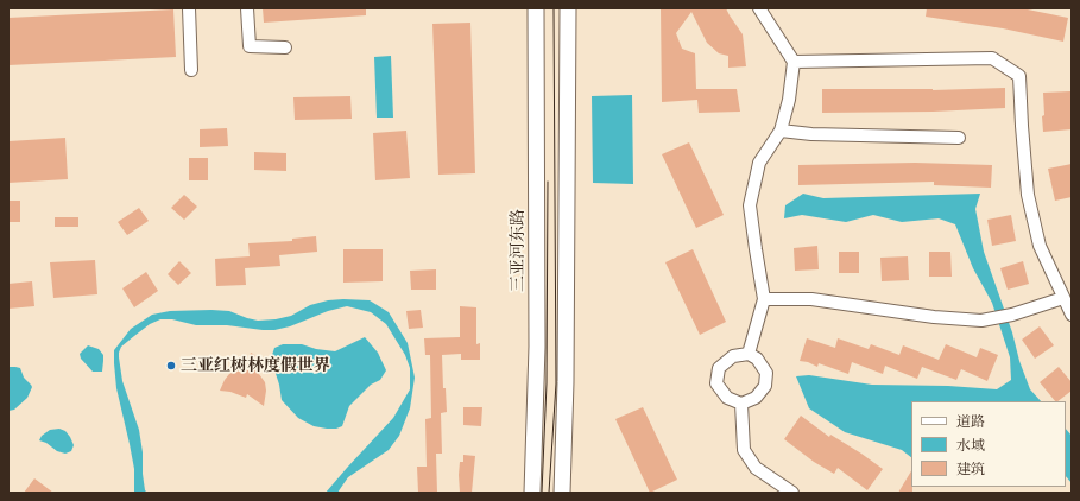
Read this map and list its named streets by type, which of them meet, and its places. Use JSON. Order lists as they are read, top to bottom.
{
  "streets": {
    "main road": ["三亚河东路"]
  },
  "places": ["三亚红树林度假世界"],
  "legend": ["道路", "水域", "建筑"]
}
